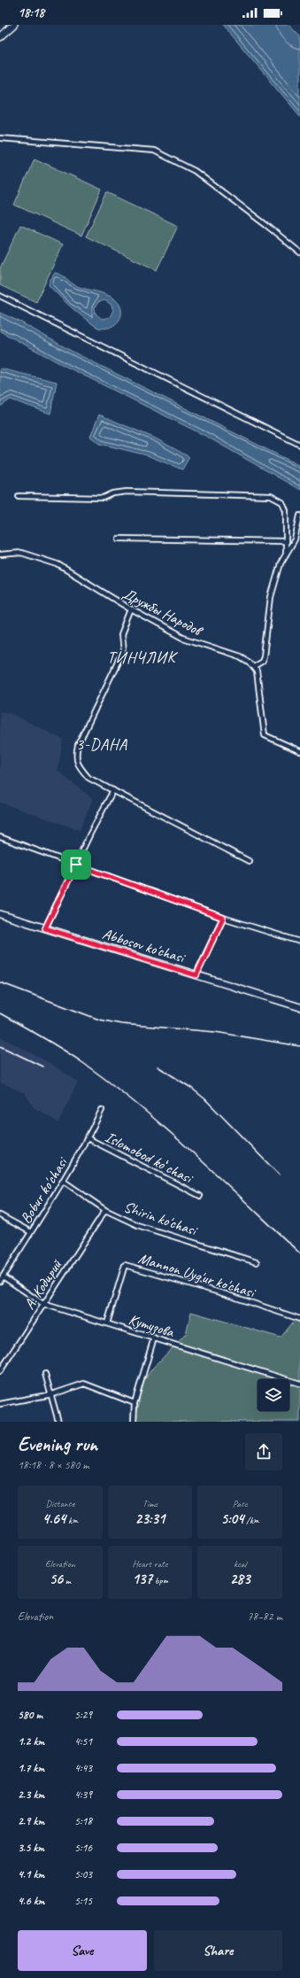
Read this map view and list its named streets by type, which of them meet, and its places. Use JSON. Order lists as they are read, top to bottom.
{
  "streets": {
    "main road": ["Abbosov ko'chasi"],
    "street": [
      "Дружбы Народов",
      "Islomobod koʻchasi",
      "Bobur ko'chasi",
      "Shirin ko'chasi",
      "Mannon Uyg'ur ko'chasi",
      "А. Кодирий",
      "Кутузова"
    ]
  },
  "crossings": [
    ["Islomobod koʻchasi", "Bobur ko'chasi"],
    ["Bobur ko'chasi", "Shirin ko'chasi"],
    ["Bobur ko'chasi", "Кутузова"],
    ["Shirin ko'chasi", "А. Кодирий"],
    ["Mannon Uyg'ur ko'chasi", "Кутузова"],
    ["А. Кодирий", "Кутузова"]
  ],
  "districts": ["ТИНЧЛИК", "3-DAHA"],
  "page": {
    "status": "18:18",
    "heading": ["Evening run", "18:18 · 8 × 580 m"],
    "stats": [
      ["Distance", "4.64 km"],
      ["Time", "23:31"],
      ["Pace", "5:04 /km"],
      ["Elevation", "56 m"],
      ["Heart rate", "137 bpm"],
      ["kcal", "283"]
    ],
    "chart": ["Elevation", "78–82 m"],
    "list": [
      {
        "name": "580 m",
        "note": "5:29"
      },
      {
        "name": "1.2 km",
        "note": "4:51"
      },
      {
        "name": "1.7 km",
        "note": "4:43"
      },
      {
        "name": "2.3 km",
        "note": "4:39"
      },
      {
        "name": "2.9 km",
        "note": "5:18"
      },
      {
        "name": "3.5 km",
        "note": "5:16"
      },
      {
        "name": "4.1 km",
        "note": "5:03"
      },
      {
        "name": "4.6 km",
        "note": "5:15"
      }
    ],
    "buttons": ["Save", "Share"]
  }
}
